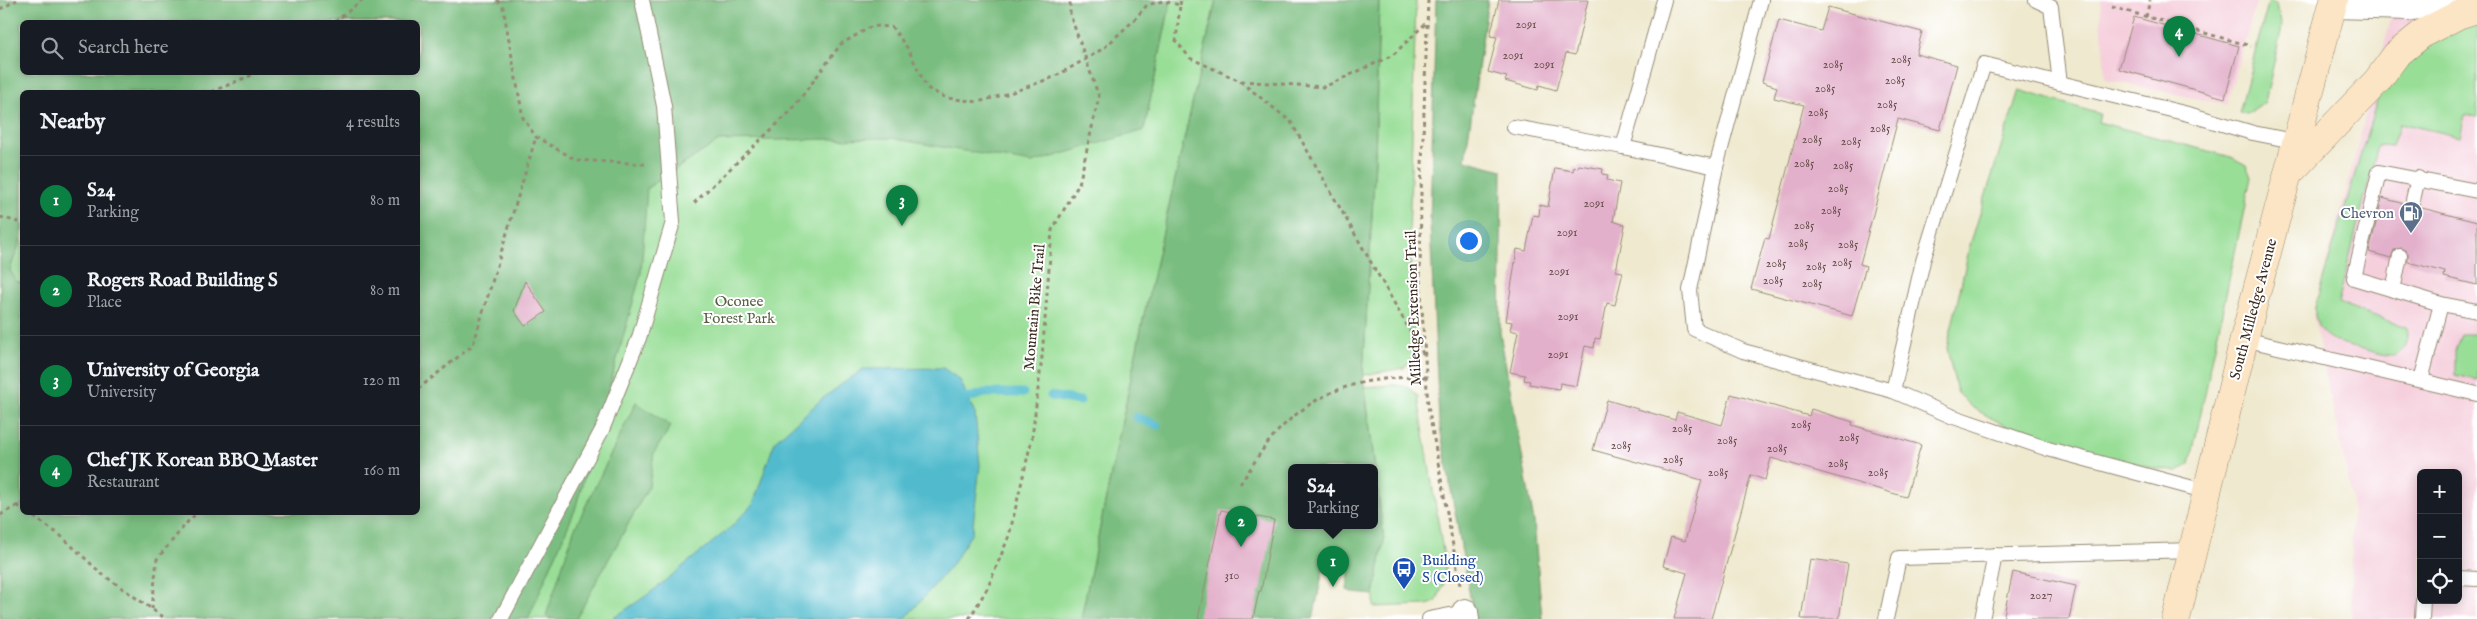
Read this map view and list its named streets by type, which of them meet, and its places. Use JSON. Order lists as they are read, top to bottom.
{
  "streets": {
    "main road": ["South Milledge Avenue"],
    "path": ["Mountain Bike Trail", "Milledge Extension Trail"]
  },
  "parks": ["Oconee Forest Park"],
  "places": {
    "fuel station": ["Chevron"],
    "bus stop": ["Building S (Closed)"]
  },
  "house_numbers": [
    "2091",
    "2091",
    "2085",
    "2091",
    "2085",
    "2085",
    "2085",
    "2085",
    "2085",
    "2085",
    "2085",
    "2085",
    "2085",
    "2085",
    "2085",
    "2091",
    "2085",
    "2085",
    "2091",
    "2085",
    "2085",
    "2085",
    "2085",
    "2085",
    "2091",
    "2085",
    "2085",
    "2091",
    "2091",
    "2085",
    "2085",
    "2085",
    "2085",
    "2085",
    "2085",
    "2085",
    "2085",
    "2085",
    "2085",
    "310",
    "2027"
  ],
  "page": {
    "pins": [
      "4",
      "3",
      "2",
      "1"
    ],
    "search": "Search here",
    "heading": ["Nearby", "4 results"],
    "list": [
      {
        "mark": "1",
        "name": "S24",
        "note": "Parking",
        "value": "80 m"
      },
      {
        "mark": "2",
        "name": "Rogers Road Building S",
        "note": "Place",
        "value": "80 m"
      },
      {
        "mark": "3",
        "name": "University of Georgia",
        "note": "University",
        "value": "120 m"
      },
      {
        "mark": "4",
        "name": "Chef JK Korean BBQ Master",
        "note": "Restaurant",
        "value": "160 m"
      }
    ],
    "popup": ["S24", "Parking"],
    "map_buttons": ["+", "−"]
  }
}
